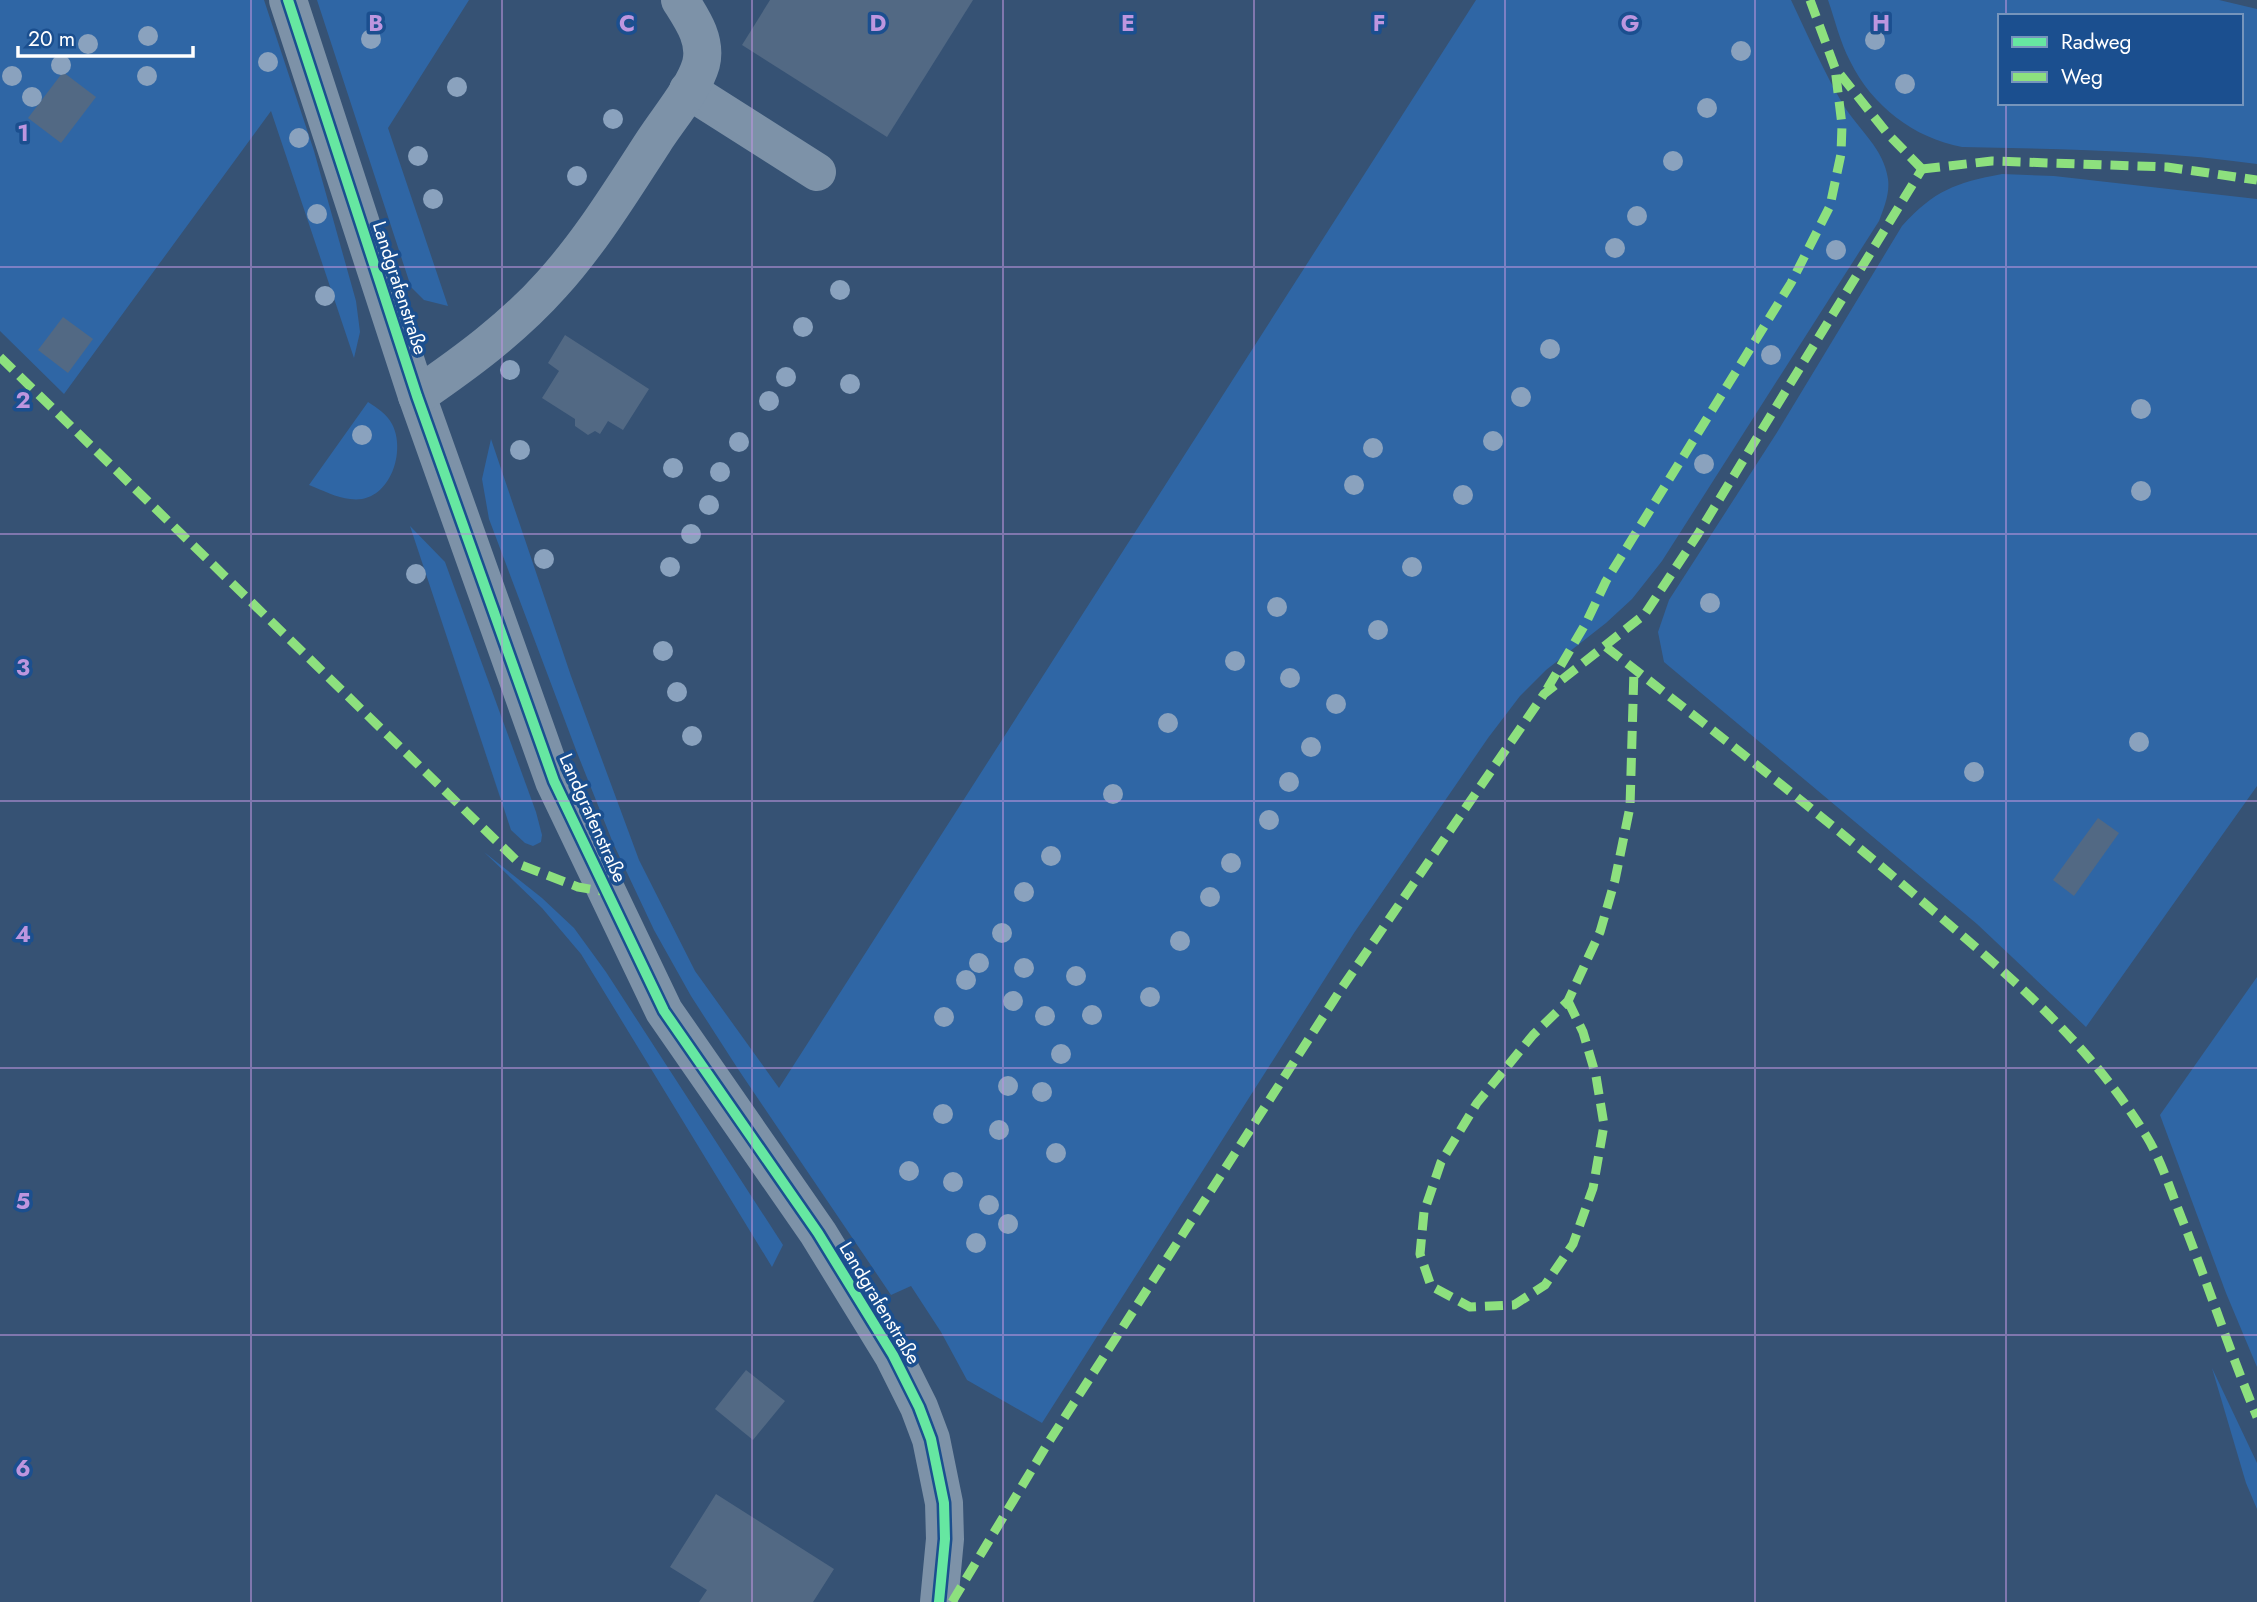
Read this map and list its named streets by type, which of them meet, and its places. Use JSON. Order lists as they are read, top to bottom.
{
  "streets": {
    "street": ["Landgrafenstraße"]
  },
  "legend": ["Radweg", "Weg"],
  "scale_bar": "20 m",
  "grid": {
    "columns": [
      "B",
      "C",
      "D",
      "E",
      "F",
      "G",
      "H"
    ],
    "rows": [
      "1",
      "2",
      "3",
      "4",
      "5",
      "6"
    ]
  }
}
